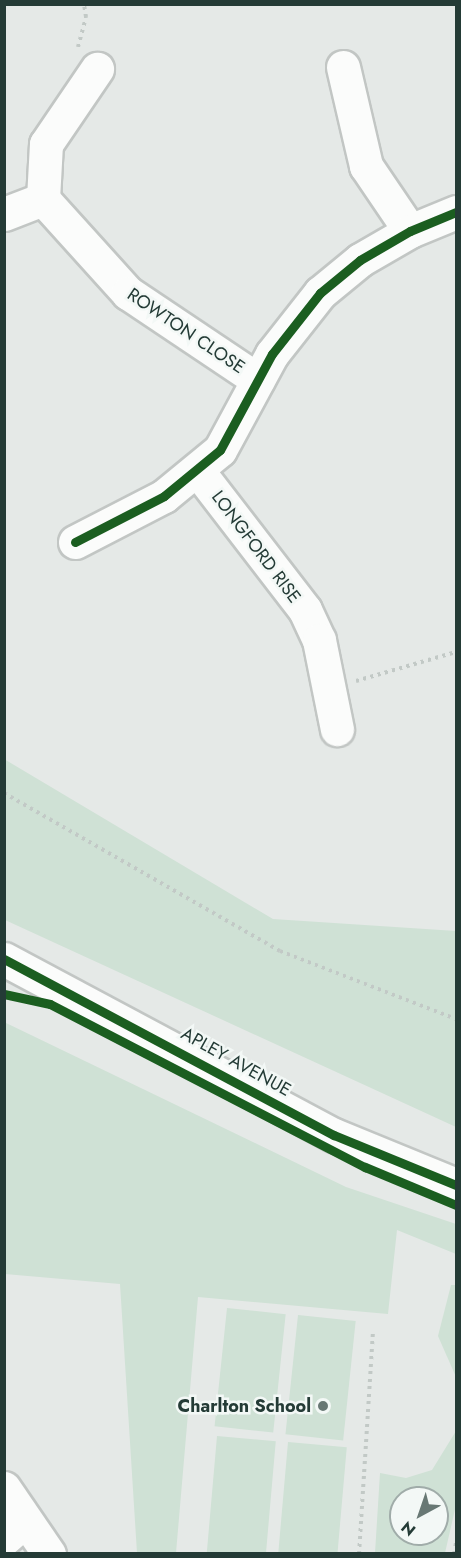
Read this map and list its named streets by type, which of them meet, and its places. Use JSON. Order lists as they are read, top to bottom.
{
  "streets": {
    "street": ["ROWTON CLOSE", "LONGFORD RISE", "APLEY AVENUE"]
  },
  "places": ["Charlton School"],
  "north": "bottom left"
}
